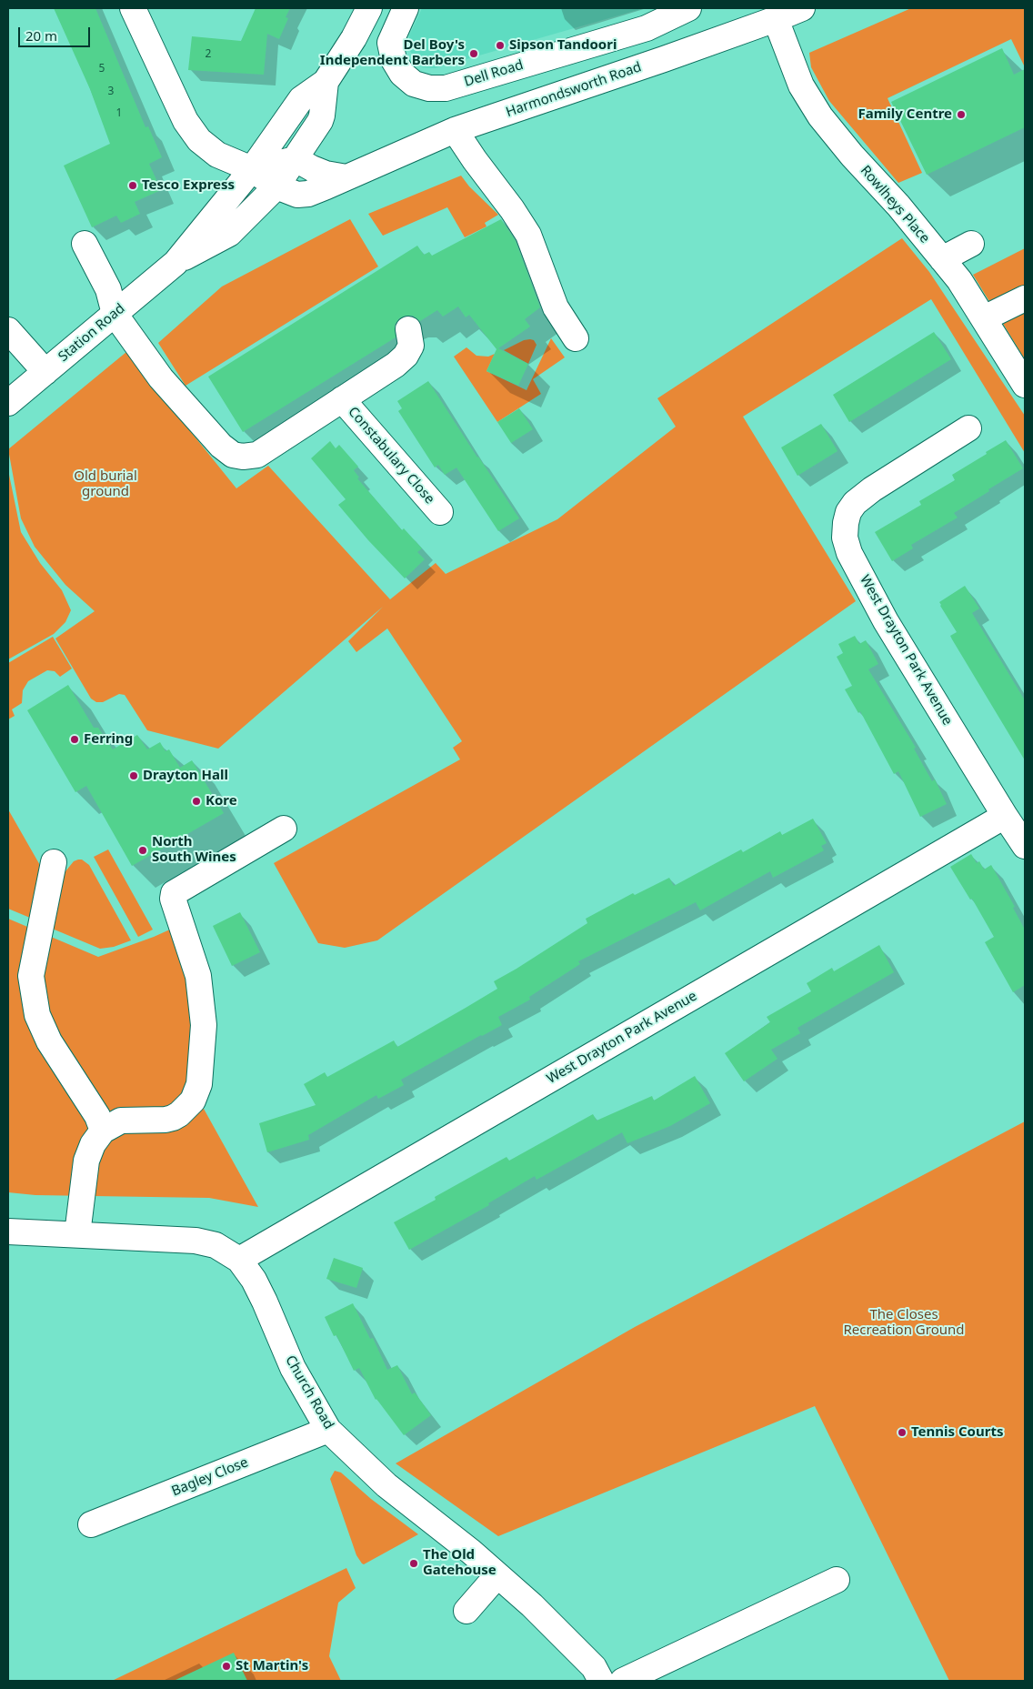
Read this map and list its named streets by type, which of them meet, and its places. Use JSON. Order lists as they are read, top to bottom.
{
  "streets": {
    "street": [
      "Dell Road",
      "Harmondsworth Road",
      "Rowlheys Place",
      "Station Road",
      "Constabulary Close",
      "West Drayton Park Avenue",
      "Church Road",
      "Bagley Close"
    ]
  },
  "crossings": [
    ["Harmondsworth Road", "Rowlheys Place"],
    ["Harmondsworth Road", "Station Road"],
    ["Station Road", "Constabulary Close"],
    ["West Drayton Park Avenue", "Church Road"],
    ["Church Road", "Bagley Close"]
  ],
  "parks": ["Old burial ground", "The Closes Recreation Ground"],
  "places": [
    "Sipson Tandoori",
    "Del Boy's Independent Barbers",
    "Family Centre",
    "Tesco Express",
    "Ferring",
    "Drayton Hall",
    "Kore",
    "North South Wines",
    "Tennis Courts",
    "The Old Gatehouse",
    "St Martin's"
  ],
  "house_numbers": [
    "2",
    "5",
    "3",
    "1"
  ],
  "scale_bar": "20 m"
}
